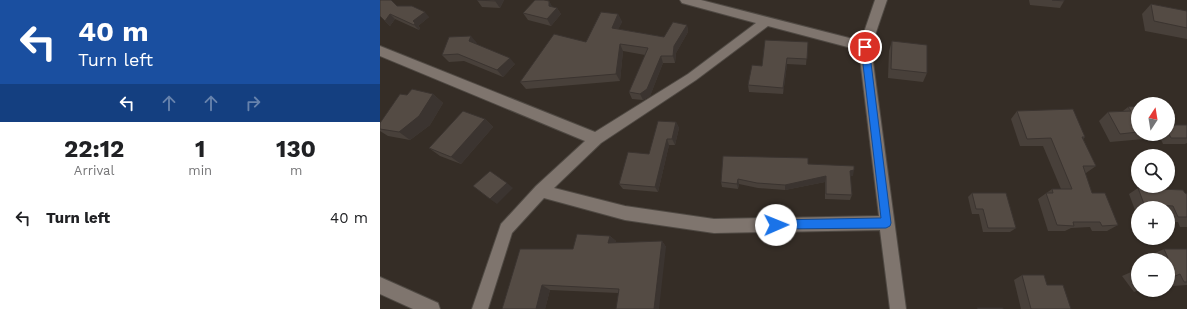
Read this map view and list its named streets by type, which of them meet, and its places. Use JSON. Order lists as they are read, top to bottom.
{
  "north": "top",
  "page": {
    "turn": ["40 m", "Turn left"],
    "map_buttons": ["+", "−"],
    "eta": [
      "22:12",
      "Arrival",
      "1",
      "min",
      "130",
      "m"
    ],
    "list": [
      {
        "name": "Turn left",
        "value": "40 m"
      }
    ]
  }
}
